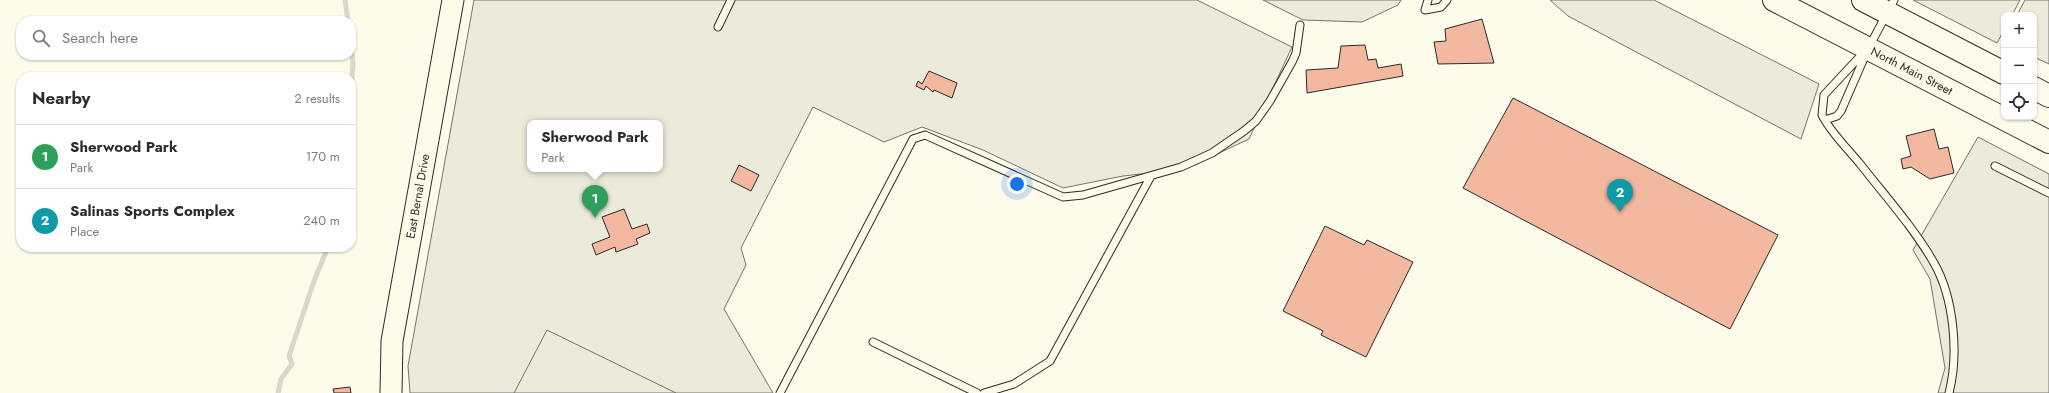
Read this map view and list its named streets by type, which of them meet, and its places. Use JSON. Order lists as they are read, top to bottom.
{
  "streets": {
    "main road": ["North Main Street", "East Bernal Drive"]
  },
  "page": {
    "map_buttons": ["+", "−"],
    "search": "Search here",
    "heading": ["Nearby", "2 results"],
    "popup": ["Sherwood Park", "Park"],
    "list": [
      {
        "mark": "1",
        "name": "Sherwood Park",
        "note": "Park",
        "value": "170 m"
      },
      {
        "mark": "2",
        "name": "Salinas Sports Complex",
        "note": "Place",
        "value": "240 m"
      }
    ],
    "pins": ["2", "1"]
  }
}
